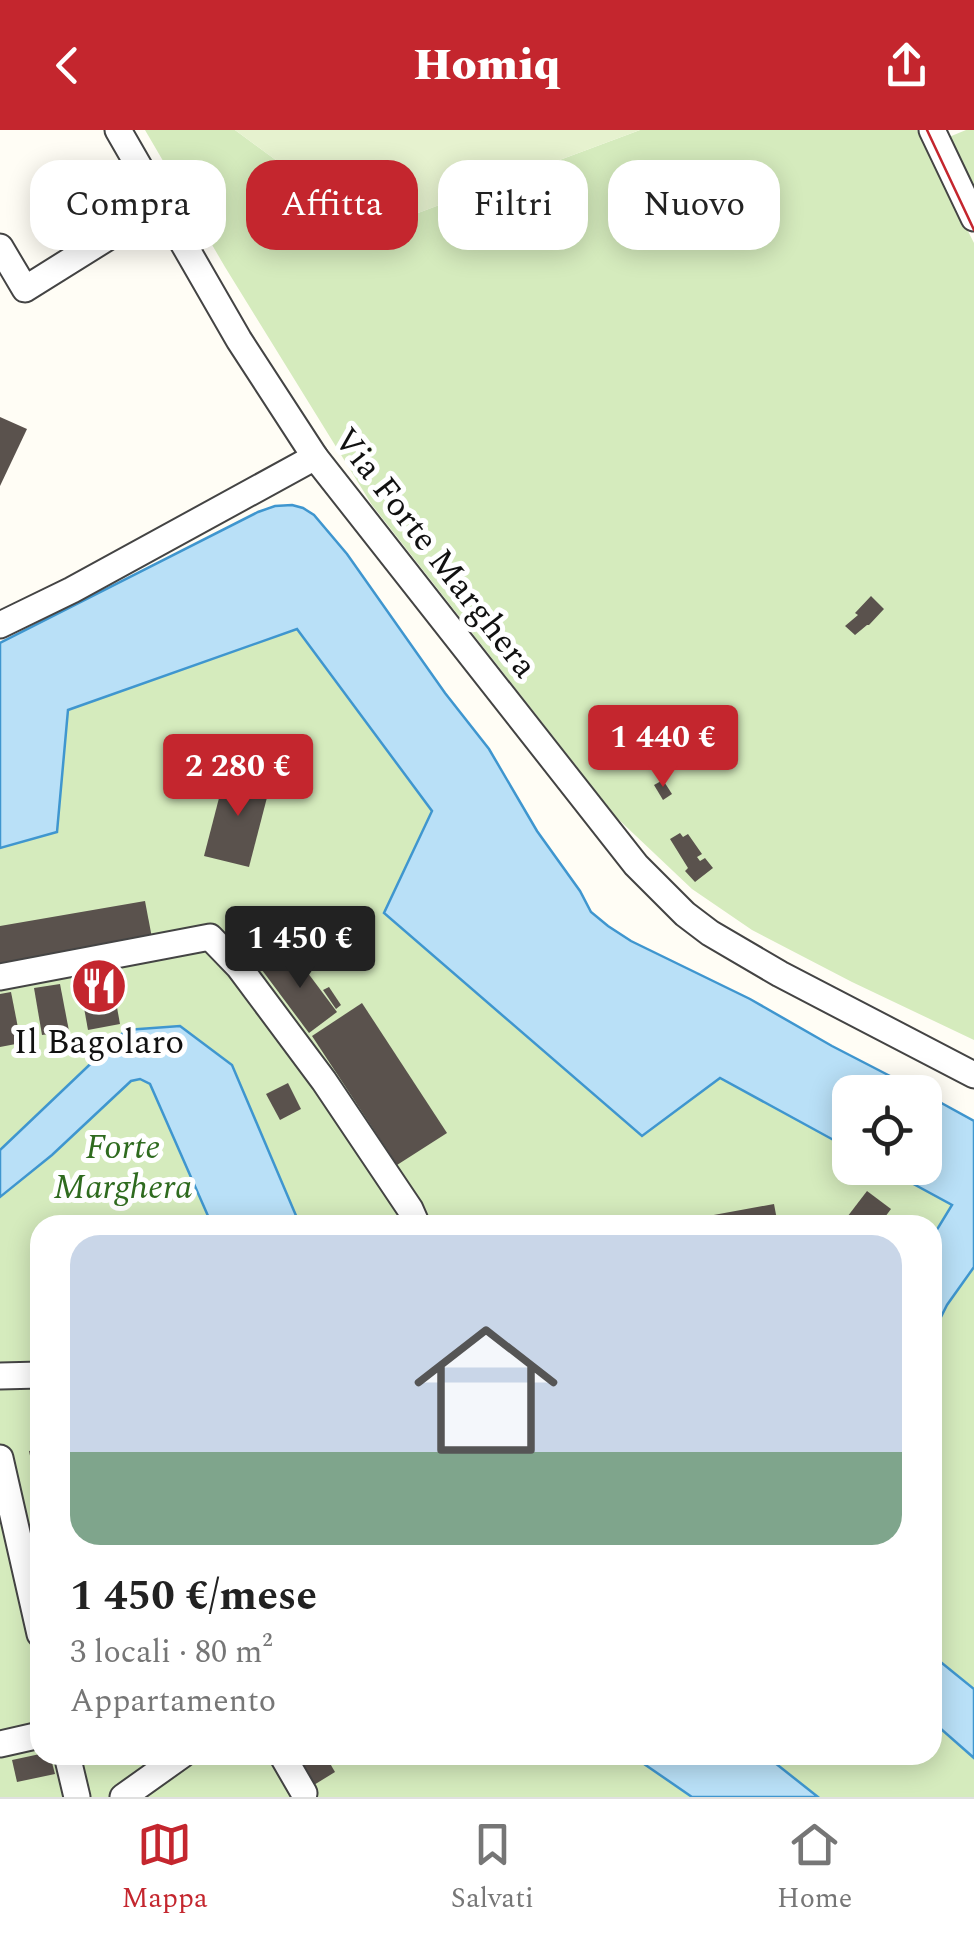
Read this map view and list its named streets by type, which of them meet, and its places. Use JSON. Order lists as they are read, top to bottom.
{
  "streets": {
    "street": ["Via Forte Marghera"]
  },
  "parks": ["Forte Marghera"],
  "places": {
    "restaurant": ["Il Bagolaro"]
  },
  "page": {
    "header": "Homiq",
    "chip": [
      "Compra",
      "Affitta",
      "Filtri",
      "Nuovo"
    ],
    "price": ["1 440 €", "2 280 €", "1 450 €"],
    "list": [
      {
        "name": "1 450 €/mese",
        "note": "3 locali · 80 m² · Appartamento"
      }
    ],
    "tabs": ["Mappa", "Salvati", "Home"]
  }
}
